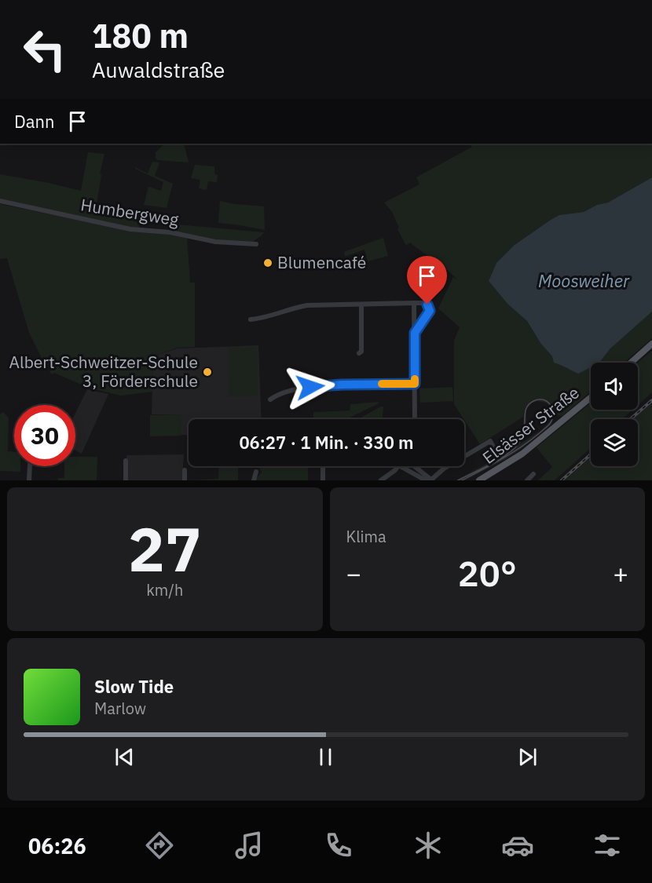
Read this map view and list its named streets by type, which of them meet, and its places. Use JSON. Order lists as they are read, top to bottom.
{
  "streets": {
    "main road": ["Elsässer Straße"],
    "street": ["Humbergweg"]
  },
  "water": ["Moosweiher"],
  "places": ["Blumencafé", "Albert-Schweitzer-Schule 3, Förderschule"],
  "page": {
    "turn": ["180 m", "Auwaldstraße"],
    "then": "Dann",
    "limit": "30",
    "trip": "06:27 · 1 Min. · 330 m",
    "tile": [
      ["27", "km/h"],
      "Klima"
    ],
    "heat": ["−", "20°", "+"],
    "song": ["Slow Tide", "Marlow"],
    "tabs": "06:26"
  }
}
